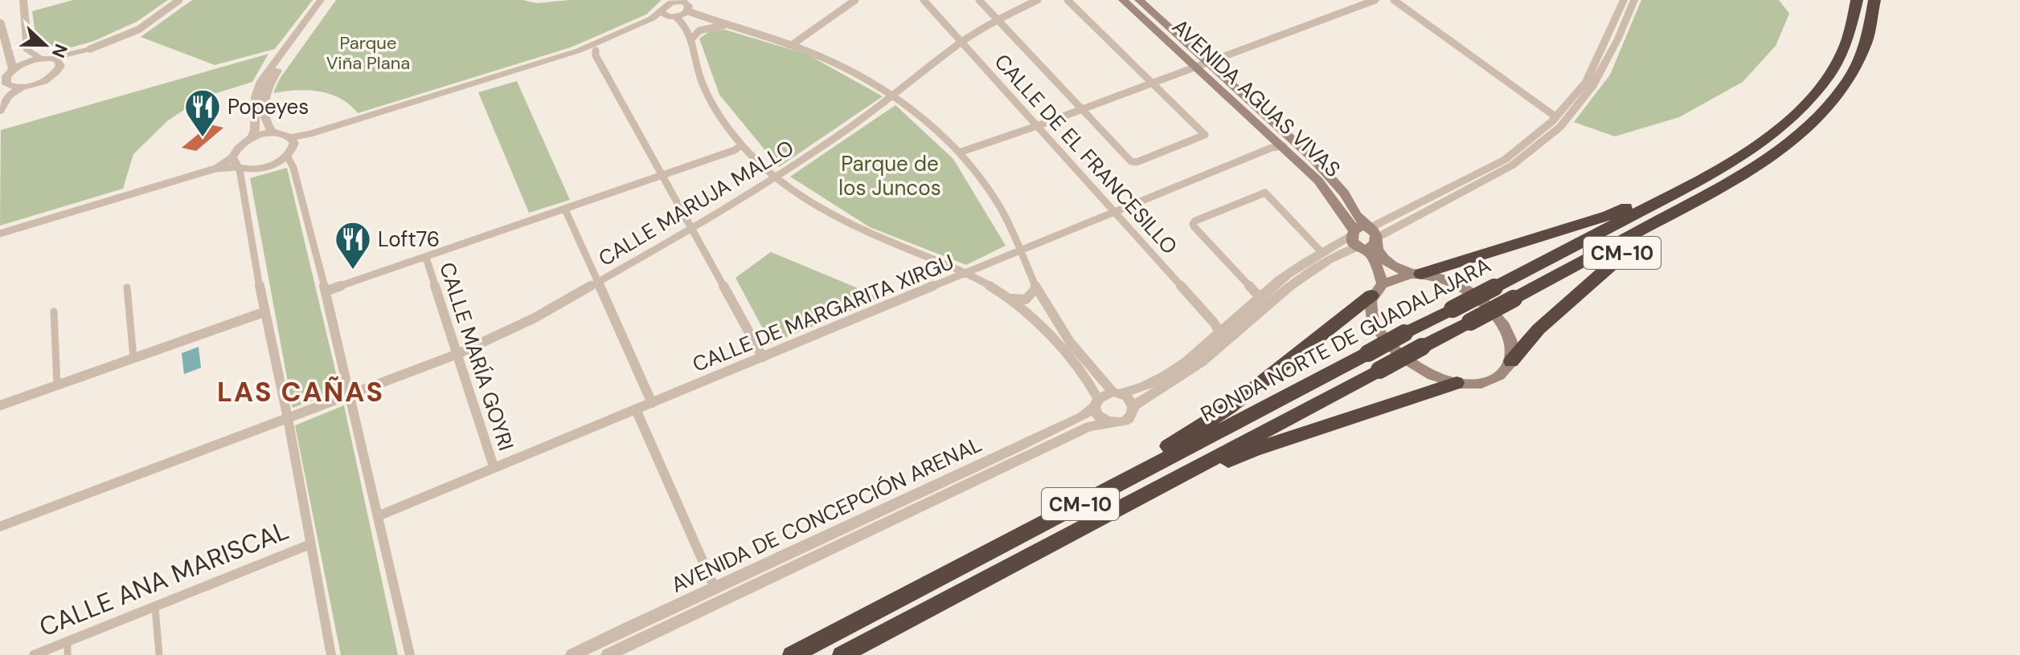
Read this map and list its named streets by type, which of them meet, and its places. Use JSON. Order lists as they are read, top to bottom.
{
  "streets": {
    "highway": ["CM-10", "RONDA NORTE DE GUADALAJARA"],
    "main road": ["AVENIDA AGUAS VIVAS"],
    "street": [
      "CALLE DE EL FRANCESILLO",
      "CALLE MARUJA MALLO",
      "CALLE DE MARGARITA XIRGU",
      "CALLE MARÍA GOYRI",
      "AVENIDA DE CONCEPCIÓN ARENAL",
      "CALLE ANA MARISCAL"
    ]
  },
  "crossings": [
    ["AVENIDA AGUAS VIVAS", "CM-10"],
    ["AVENIDA AGUAS VIVAS", "CALLE DE MARGARITA XIRGU"],
    ["CALLE DE EL FRANCESILLO", "CALLE MARUJA MALLO"],
    ["CALLE DE EL FRANCESILLO", "CALLE DE MARGARITA XIRGU"],
    ["CALLE MARUJA MALLO", "CALLE MARÍA GOYRI"],
    ["CM-10", "RONDA NORTE DE GUADALAJARA"],
    ["CALLE DE MARGARITA XIRGU", "CALLE MARÍA GOYRI"]
  ],
  "districts": ["LAS CAÑAS"],
  "parks": ["Parque Viña Plana", "Parque de los Juncos"],
  "places": {
    "restaurant": ["Popeyes", "Loft76"]
  },
  "north": "right"
}
